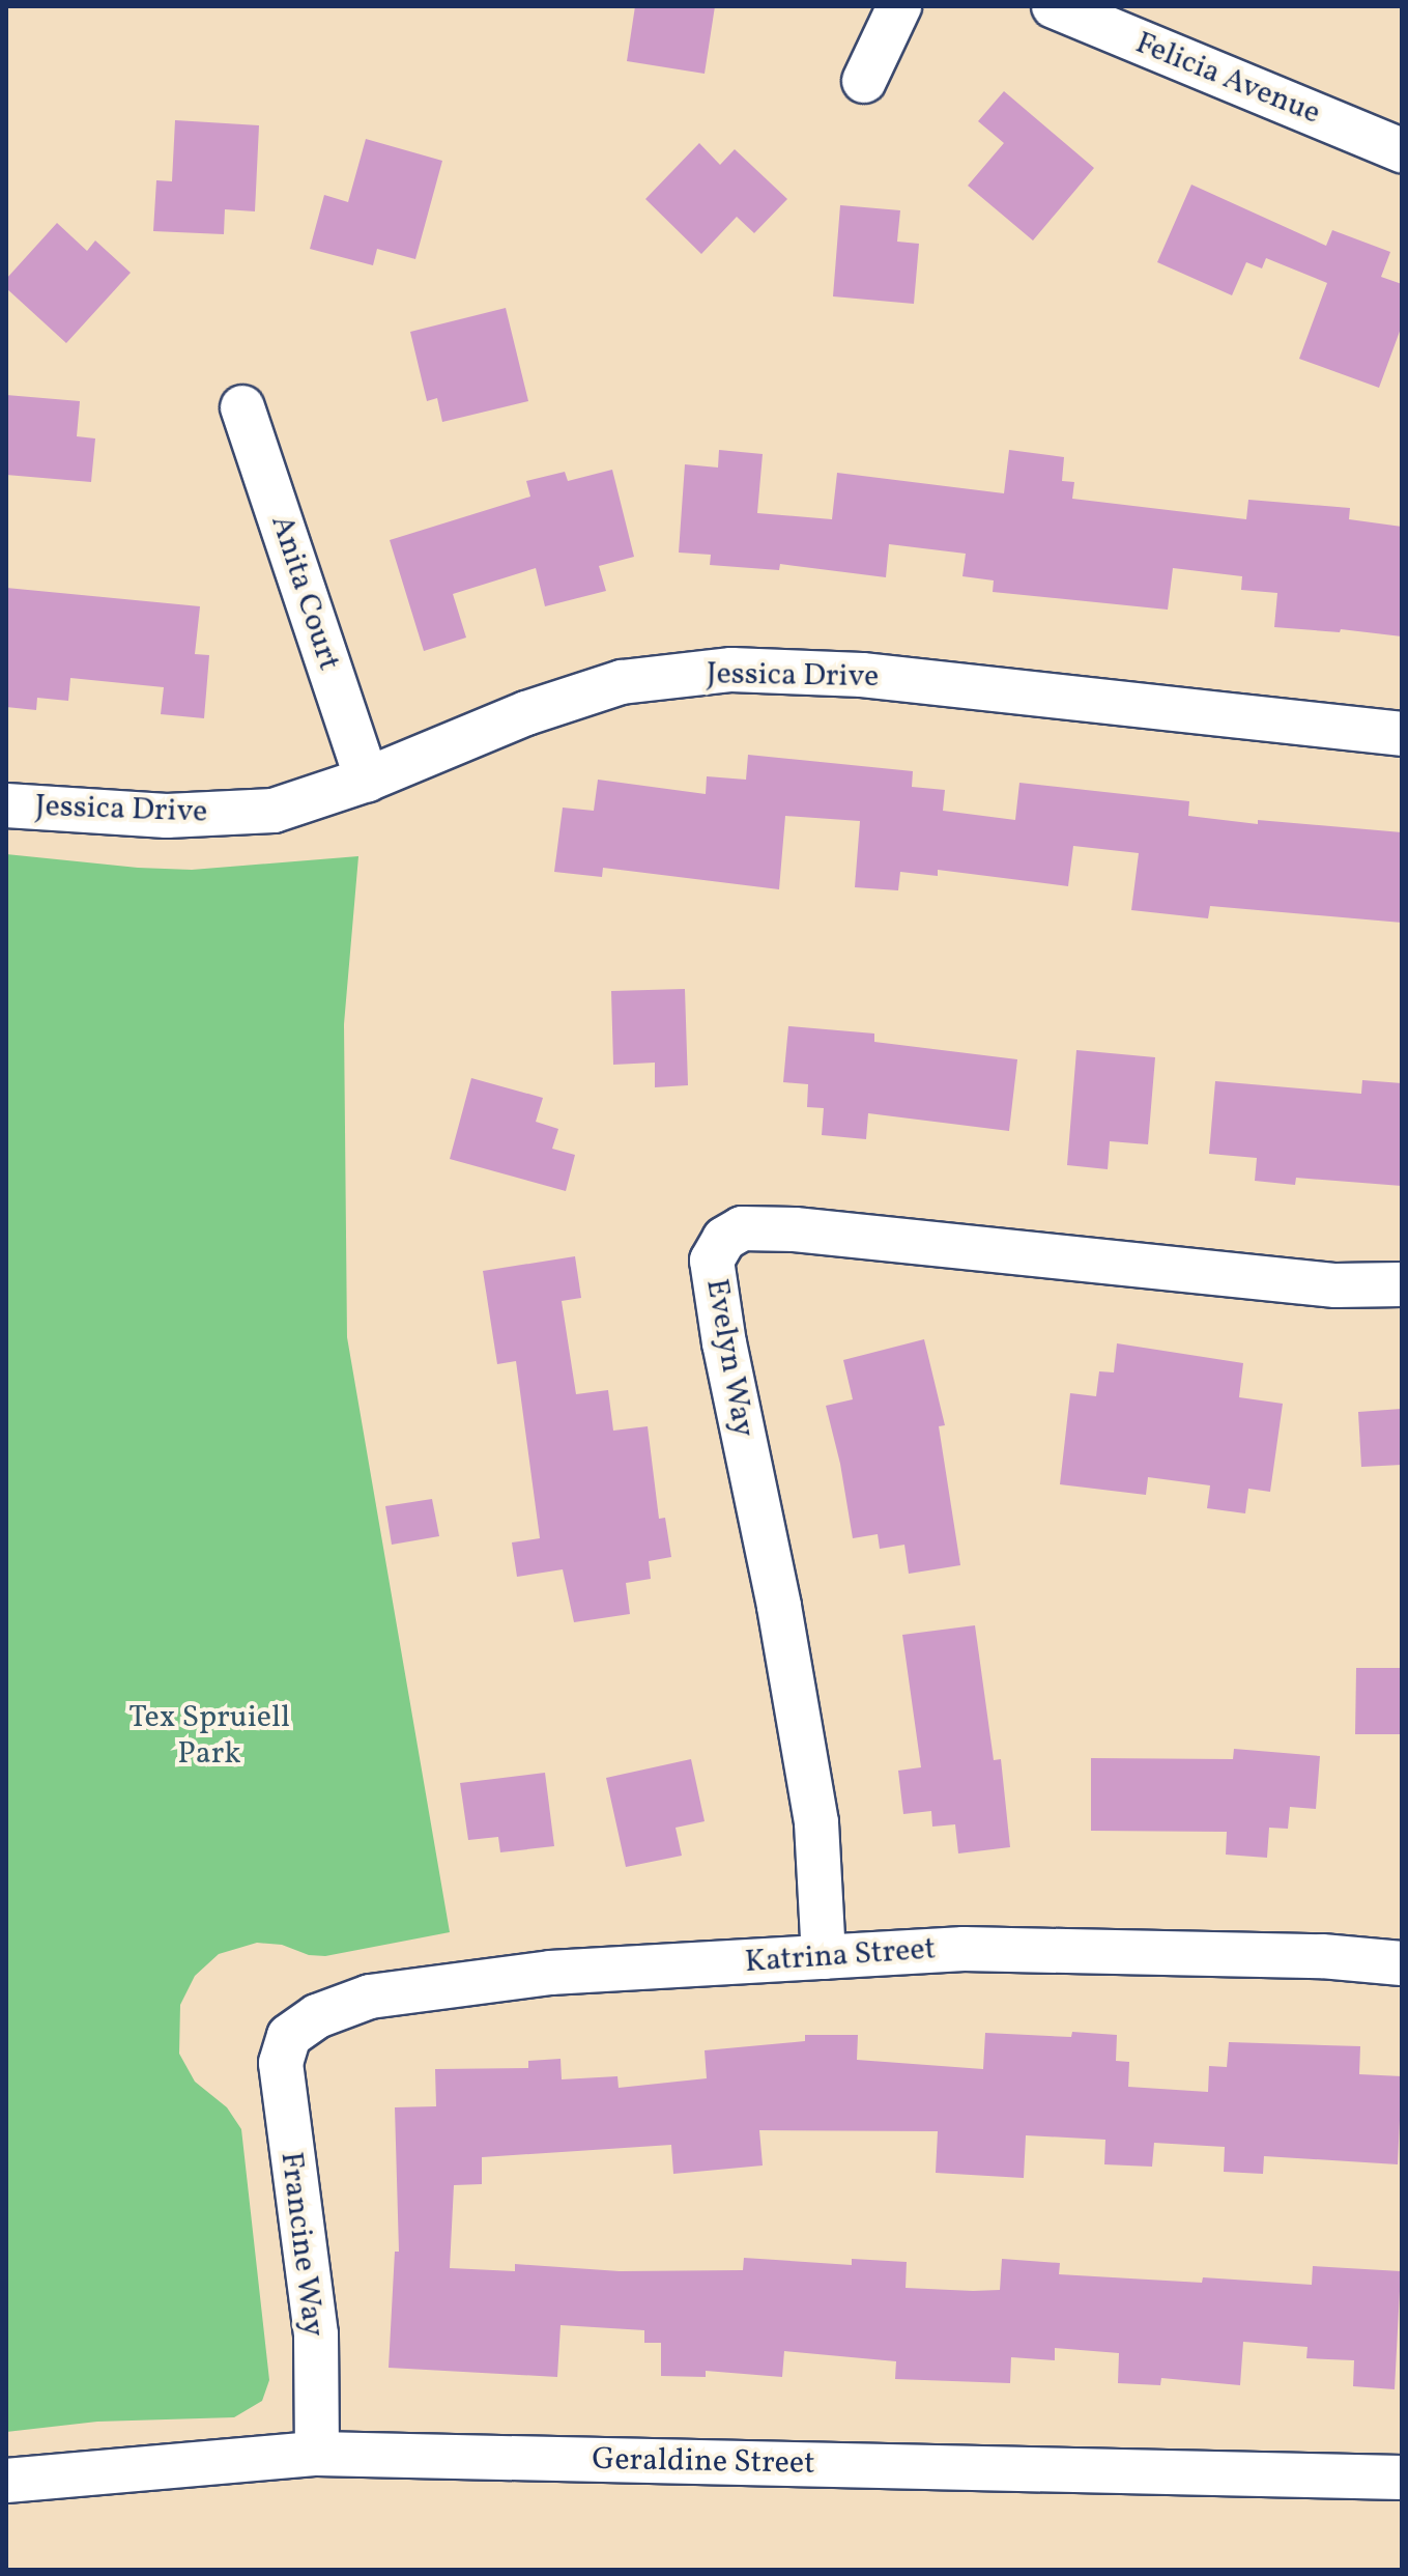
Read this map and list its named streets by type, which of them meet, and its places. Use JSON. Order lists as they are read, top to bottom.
{
  "streets": {
    "street": [
      "Felicia Avenue",
      "Anita Court",
      "Jessica Drive",
      "Evelyn Way",
      "Katrina Street",
      "Francine Way",
      "Geraldine Street"
    ]
  },
  "crossings": [
    ["Anita Court", "Jessica Drive"],
    ["Evelyn Way", "Katrina Street"],
    ["Katrina Street", "Francine Way"],
    ["Francine Way", "Geraldine Street"]
  ],
  "parks": ["Tex Spruiell Park"]
}
